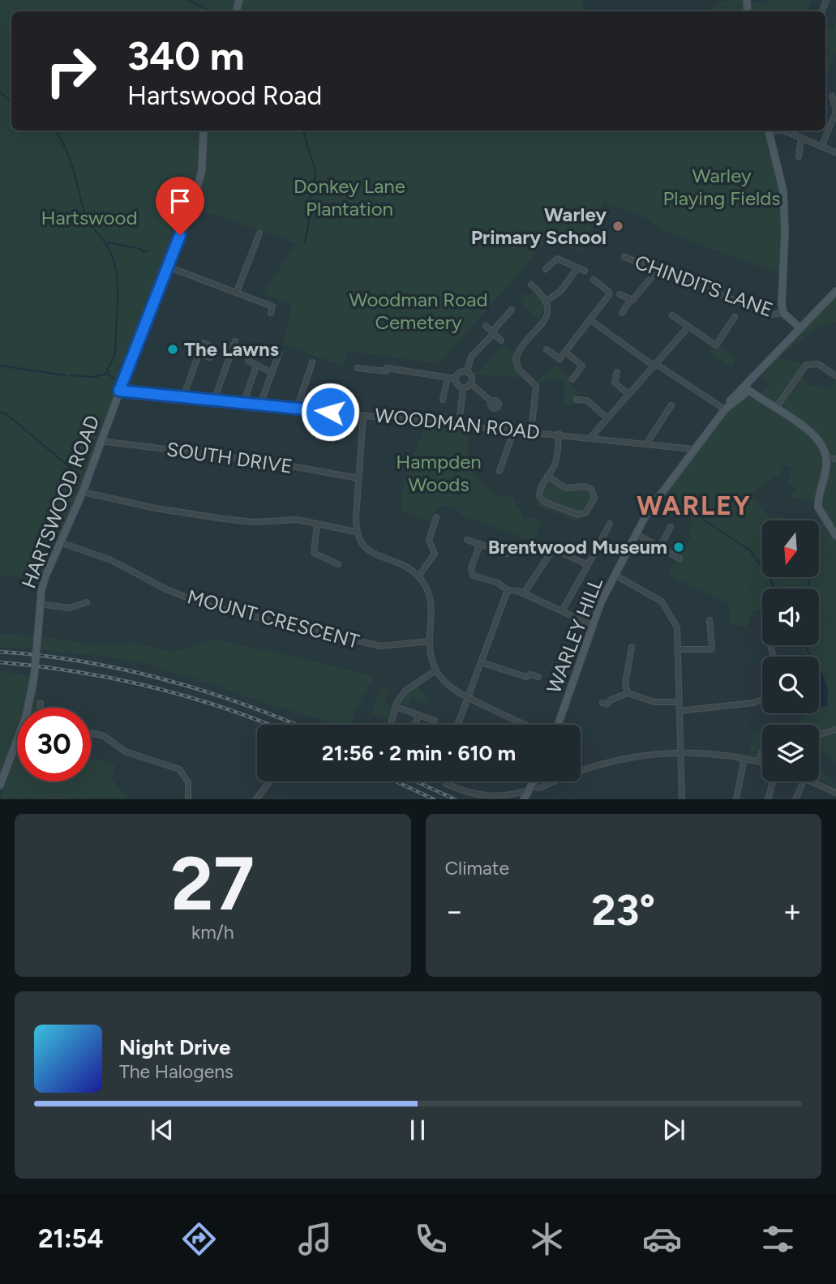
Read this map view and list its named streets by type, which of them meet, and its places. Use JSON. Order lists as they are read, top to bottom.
{
  "streets": {
    "street": [
      "CHINDITS LANE",
      "WOODMAN ROAD",
      "SOUTH DRIVE",
      "HARTSWOOD ROAD",
      "MOUNT CRESCENT",
      "WARLEY HILL"
    ]
  },
  "crossings": [
    ["WOODMAN ROAD", "HARTSWOOD ROAD"],
    ["WOODMAN ROAD", "WARLEY HILL"],
    ["SOUTH DRIVE", "HARTSWOOD ROAD"],
    ["HARTSWOOD ROAD", "MOUNT CRESCENT"]
  ],
  "districts": ["WARLEY"],
  "parks": [
    "Warley Playing Fields",
    "Donkey Lane Plantation",
    "Hartswood",
    "Woodman Road Cemetery",
    "Hampden Woods"
  ],
  "places": ["Warley Primary School", "The Lawns", "Brentwood Museum"],
  "north": "bottom",
  "page": {
    "turn": ["340 m", "Hartswood Road"],
    "limit": "30",
    "trip": "21:56 · 2 min · 610 m",
    "tile": [
      ["27", "km/h"],
      "Climate"
    ],
    "heat": ["−", "23°", "+"],
    "song": ["Night Drive", "The Halogens"],
    "tabs": "21:54"
  }
}
